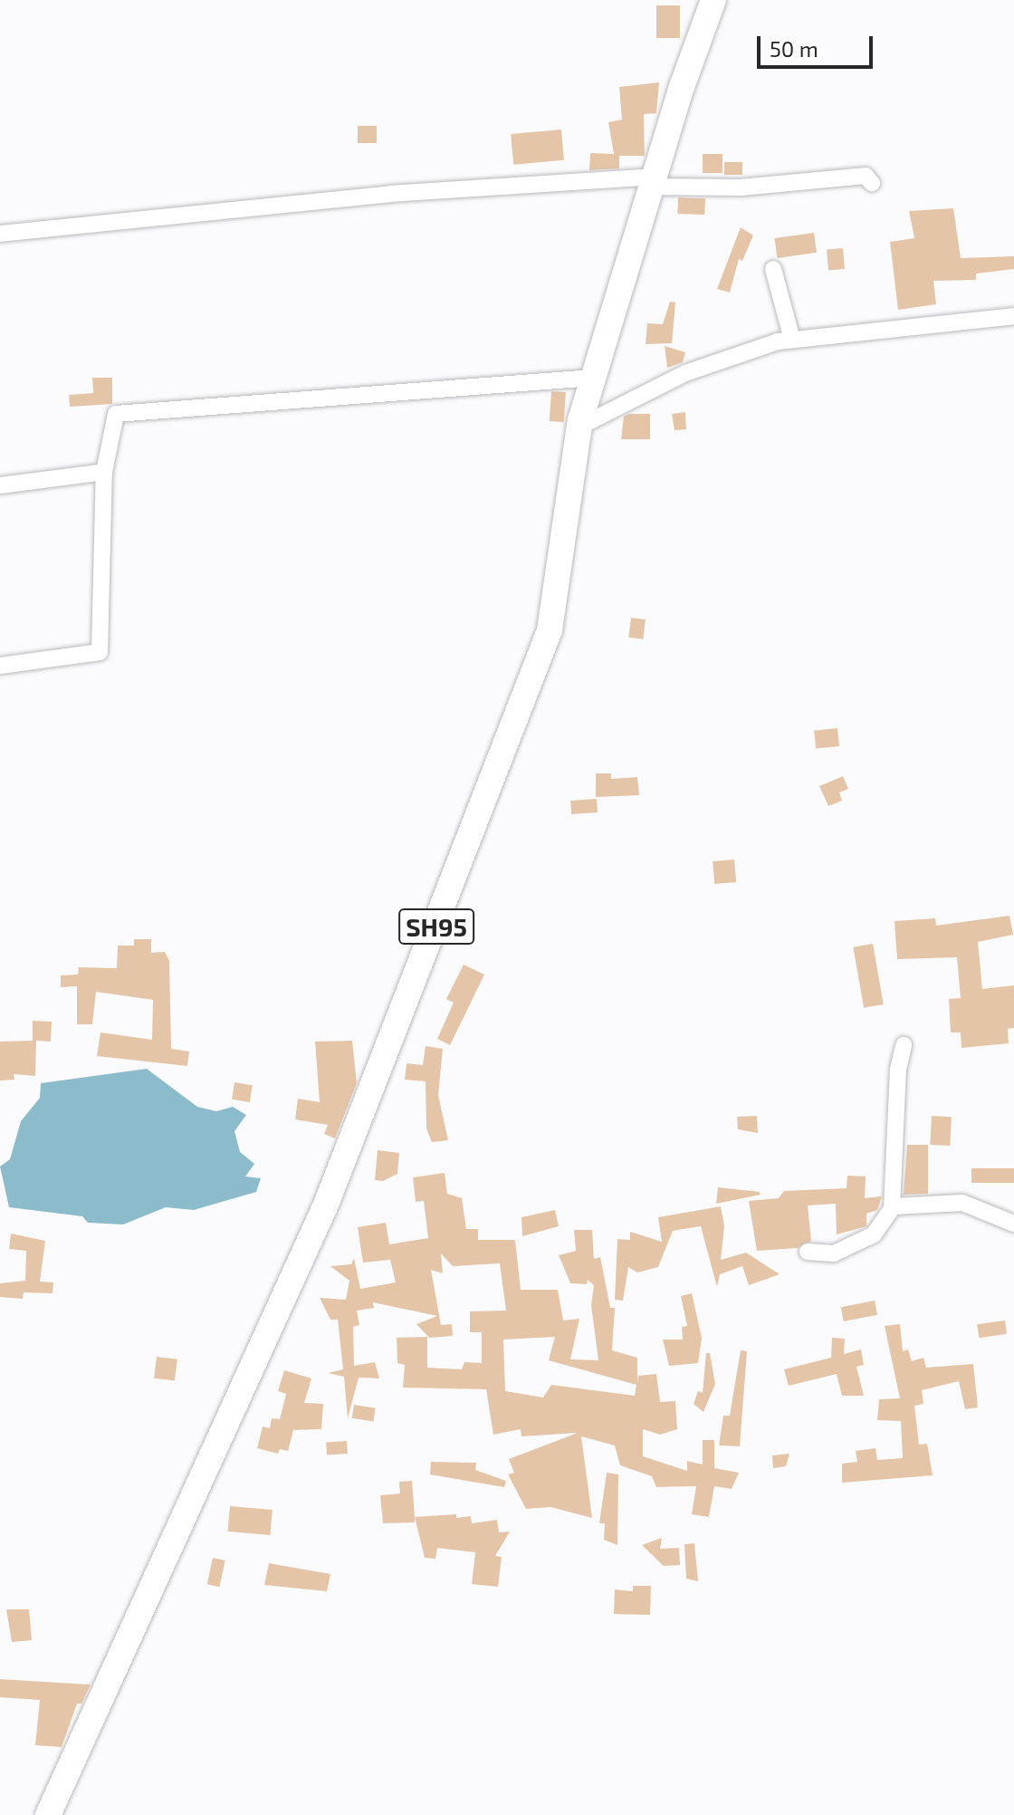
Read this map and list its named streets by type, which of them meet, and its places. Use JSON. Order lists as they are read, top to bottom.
{
  "streets": {
    "main road": ["SH95"]
  },
  "scale_bar": "50 m"
}
